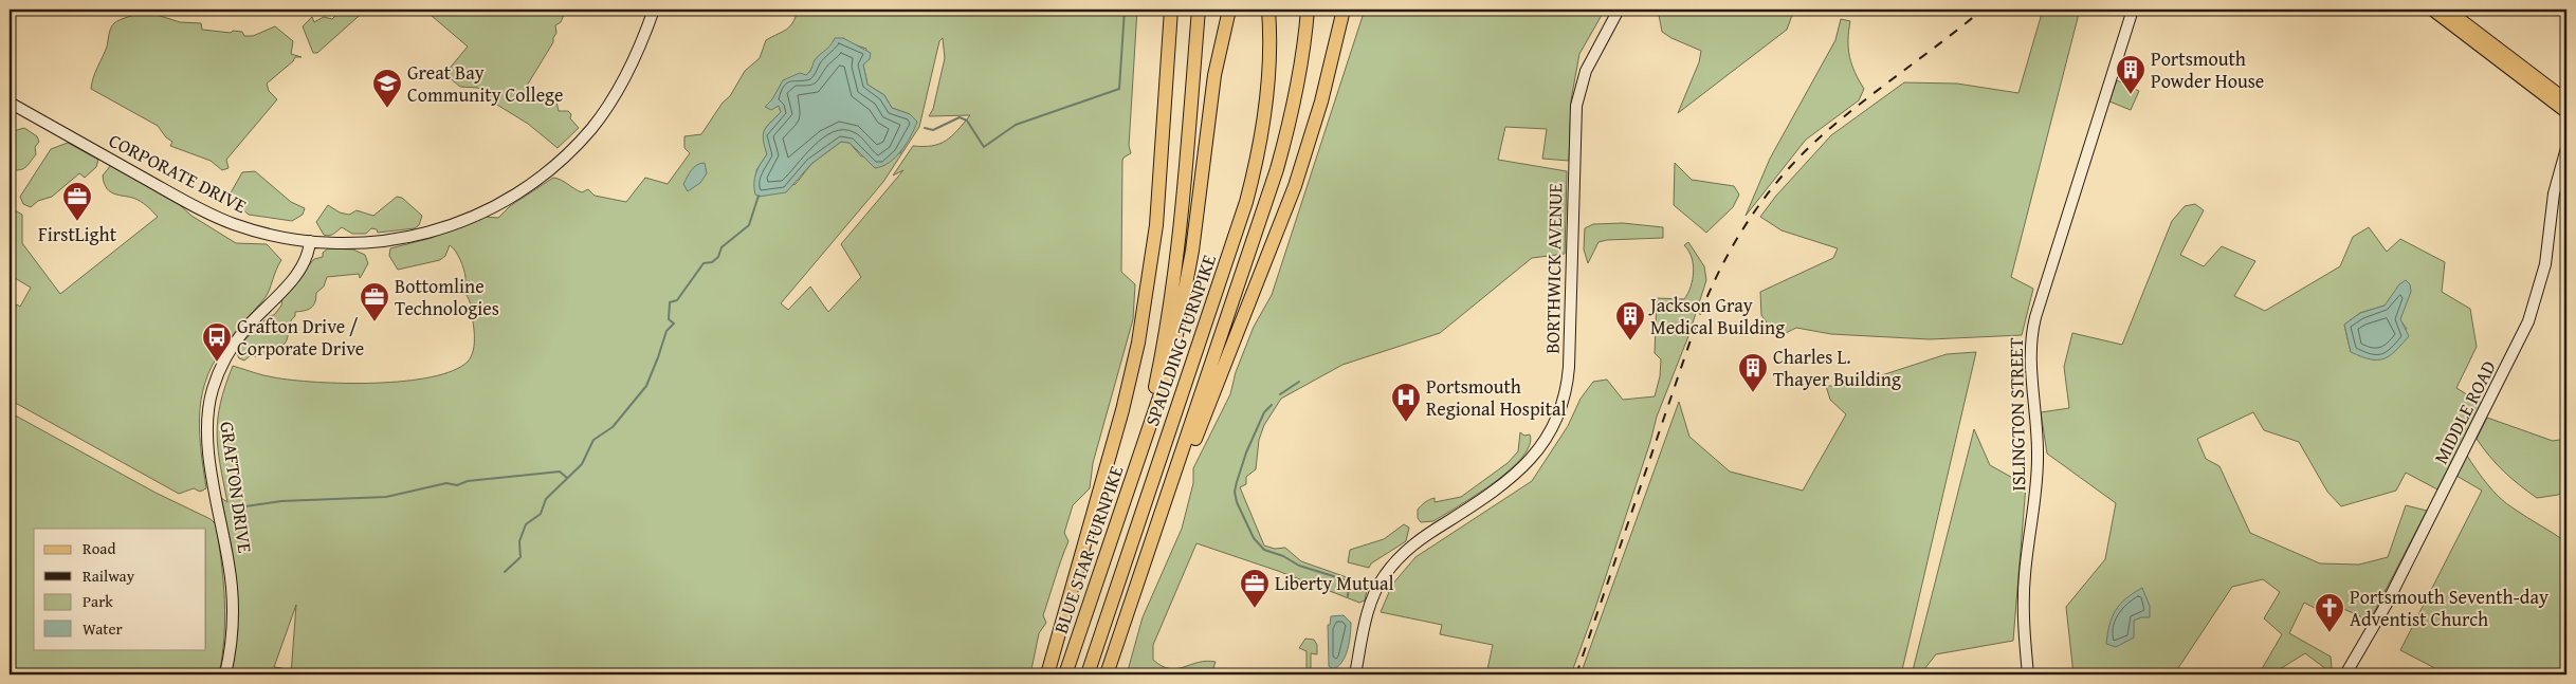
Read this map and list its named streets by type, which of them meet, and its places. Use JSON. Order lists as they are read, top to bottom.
{
  "streets": {
    "highway": ["SPAULDING TURNPIKE", "BLUE STAR TURNPIKE"],
    "street": [
      "CORPORATE DRIVE",
      "BORTHWICK AVENUE",
      "MIDDLE ROAD",
      "ISLINGTON STREET",
      "GRAFTON DRIVE"
    ]
  },
  "crossings": [
    ["CORPORATE DRIVE", "GRAFTON DRIVE"]
  ],
  "places": {
    "building": ["Portsmouth Powder House", "Jackson Gray Medical Building", "Charles L. Thayer Building"],
    "school or university": ["Great Bay Community College"],
    "office": ["FirstLight", "Bottomline Technologies", "Liberty Mutual"],
    "bus stop": ["Grafton Drive / Corporate Drive"],
    "hospital": ["Portsmouth Regional Hospital"],
    "church": ["Portsmouth Seventh-day Adventist Church"]
  },
  "legend": [
    "Road",
    "Railway",
    "Park",
    "Water"
  ]
}
